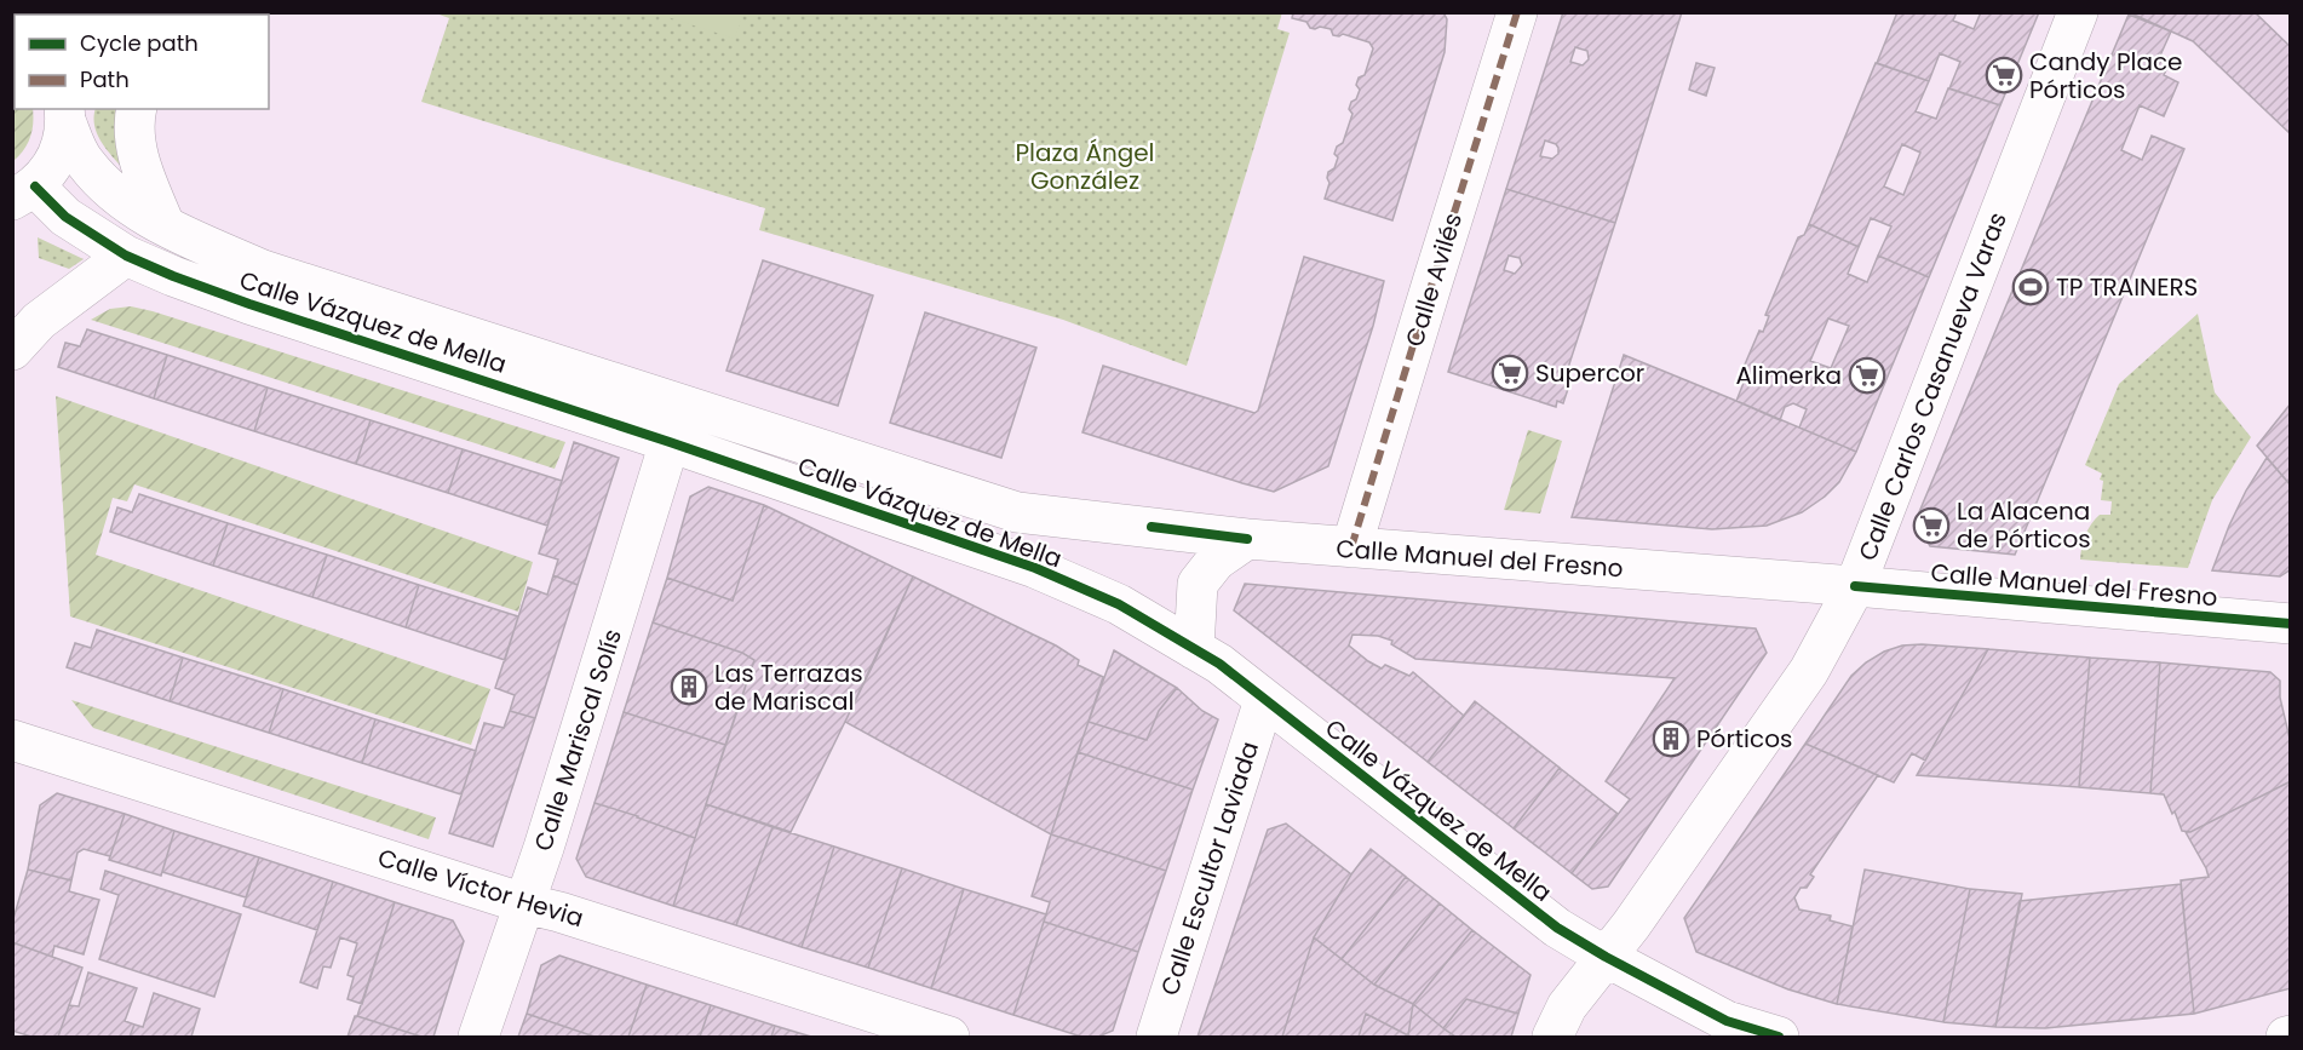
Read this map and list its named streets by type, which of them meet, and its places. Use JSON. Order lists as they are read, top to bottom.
{
  "streets": {
    "street": [
      "Calle Avilés",
      "Calle Vázquez de Mella",
      "Calle Carlos Casanueva Varas",
      "Calle Manuel del Fresno",
      "Calle Mariscal Solís",
      "Calle Escultor Laviada",
      "Calle Víctor Hevia"
    ]
  },
  "crossings": [
    ["Calle Avilés", "Calle Manuel del Fresno"],
    ["Calle Vázquez de Mella", "Calle Carlos Casanueva Varas"],
    ["Calle Vázquez de Mella", "Calle Manuel del Fresno"],
    ["Calle Vázquez de Mella", "Calle Mariscal Solís"],
    ["Calle Vázquez de Mella", "Calle Escultor Laviada"],
    ["Calle Carlos Casanueva Varas", "Calle Manuel del Fresno"],
    ["Calle Mariscal Solís", "Calle Víctor Hevia"]
  ],
  "parks": ["Plaza Ángel González"],
  "places": {
    "supermarket": [
      "Candy Place Pórticos",
      "Supercor",
      "Alimerka",
      "La Alacena de Pórticos"
    ],
    "sports": ["TP TRAINERS"],
    "building": ["Las Terrazas de Mariscal", "Pórticos"]
  },
  "legend": ["Cycle path", "Path"]
}
